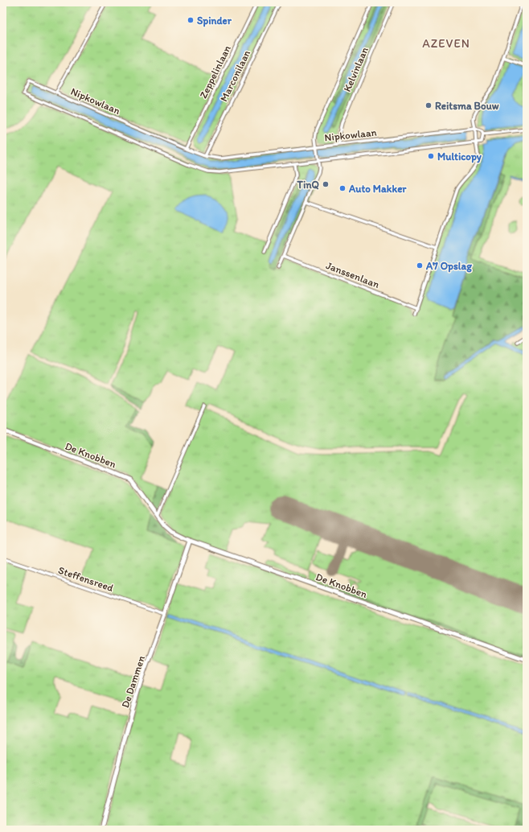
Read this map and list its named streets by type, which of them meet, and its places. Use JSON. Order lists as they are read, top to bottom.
{
  "streets": {
    "street": [
      "Kelvinlaan",
      "Zeppelinlaan",
      "Marconilaan",
      "Nipkowlaan",
      "Janssenlaan",
      "De Knobben",
      "Steffensreed",
      "De Dammen"
    ]
  },
  "crossings": [
    ["Kelvinlaan", "Nipkowlaan"],
    ["Zeppelinlaan", "Nipkowlaan"],
    ["Marconilaan", "Nipkowlaan"],
    ["De Knobben", "De Dammen"],
    ["Steffensreed", "De Dammen"]
  ],
  "districts": ["AZEVEN"],
  "places": [
    "Spinder",
    "Reitsma Bouw",
    "Multicopy",
    "TinQ",
    "Auto Makker",
    "A7 Opslag"
  ]
}
